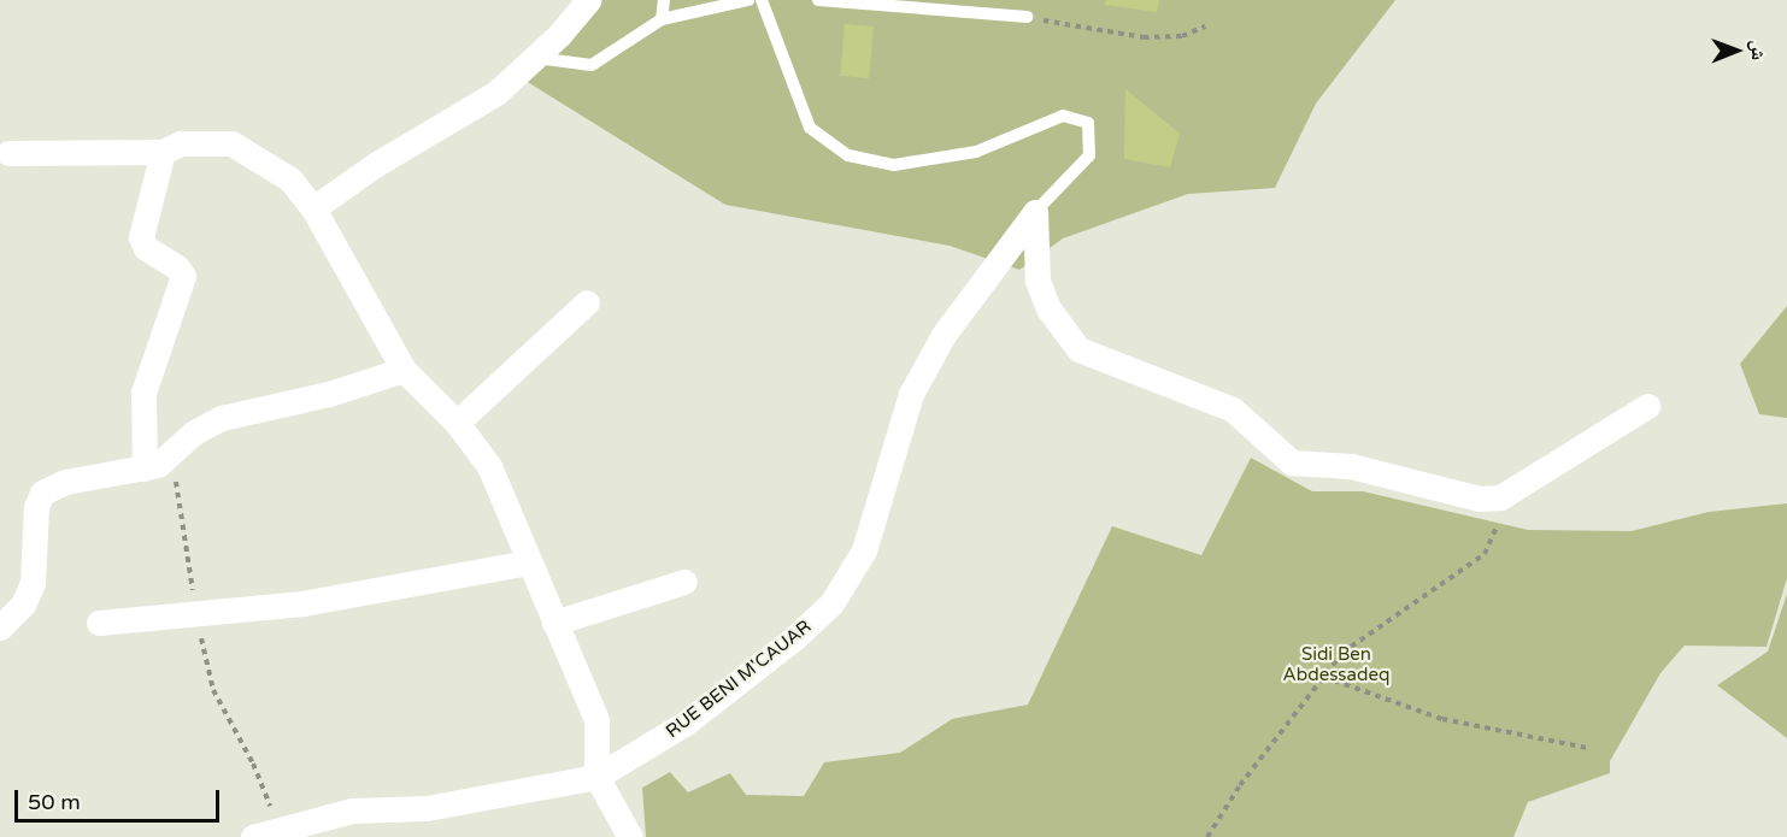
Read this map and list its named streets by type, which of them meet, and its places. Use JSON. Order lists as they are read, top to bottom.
{
  "streets": {
    "street": ["RUE BENI M'CAUAR"]
  },
  "parks": ["Sidi Ben Abdessadeq"],
  "scale_bar": "50 m",
  "north": "right"
}
